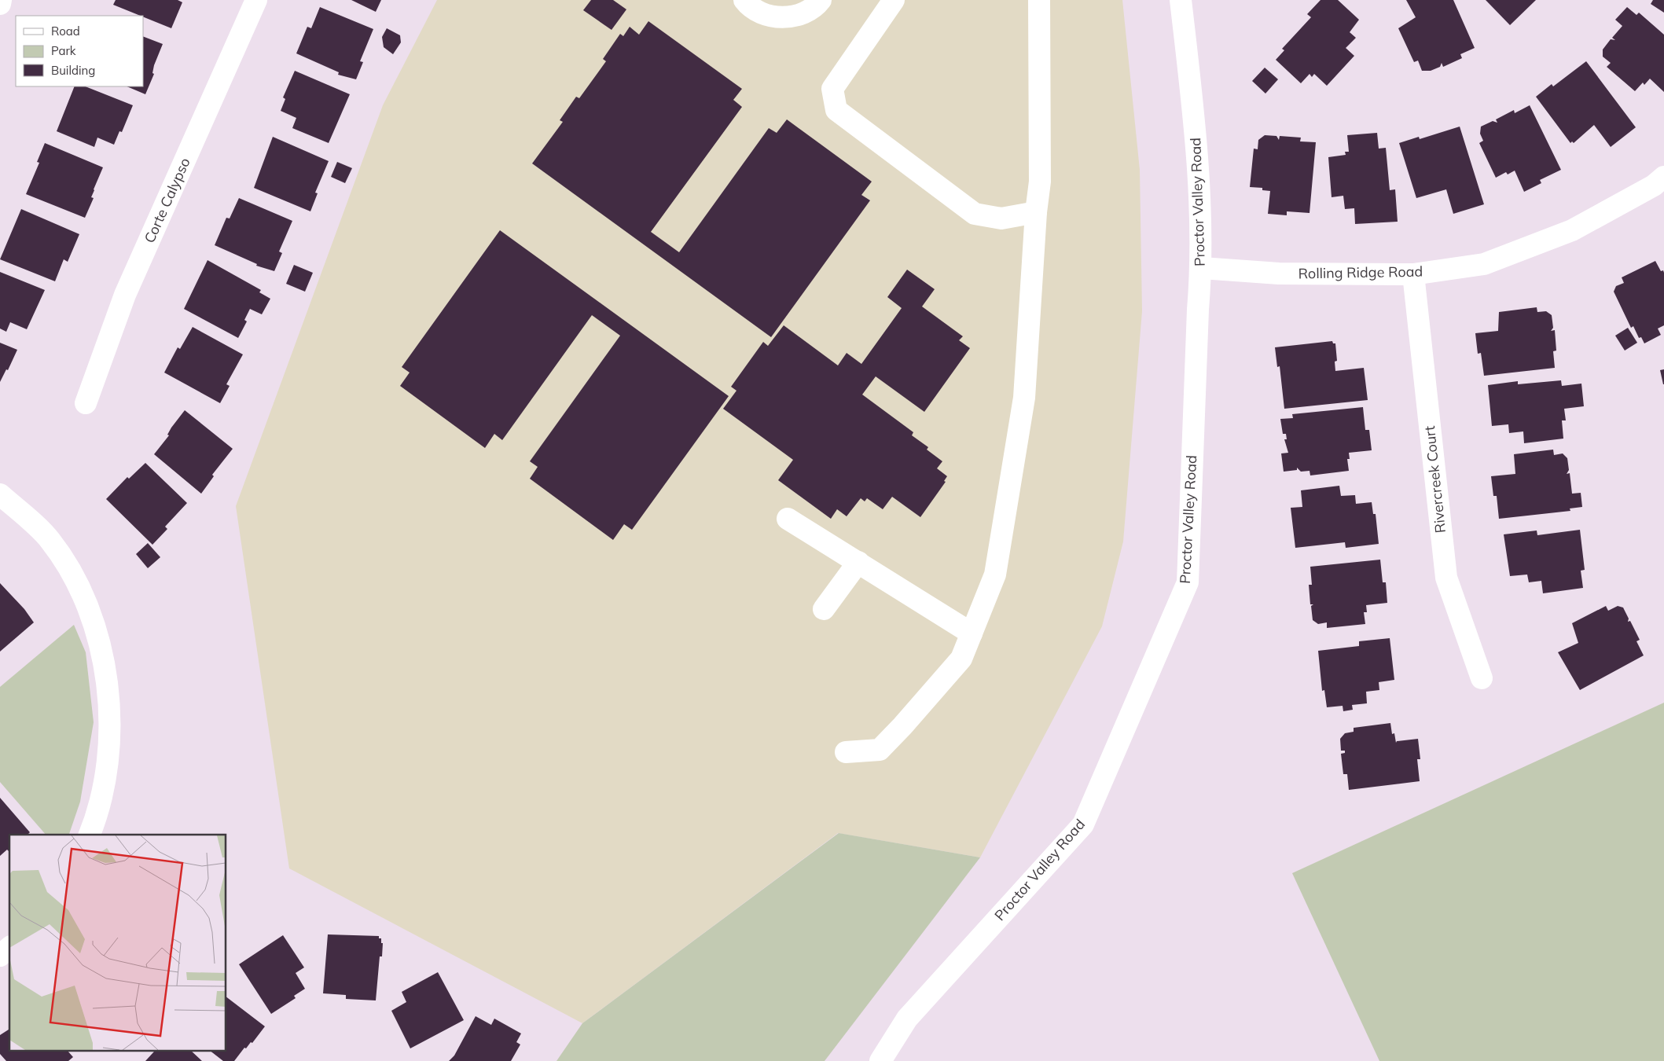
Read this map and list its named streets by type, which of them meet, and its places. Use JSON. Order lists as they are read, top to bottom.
{
  "streets": {
    "street": [
      "Corte Calypso",
      "Proctor Valley Road",
      "Rolling Ridge Road",
      "Rivercreek Court"
    ]
  },
  "crossings": [
    ["Proctor Valley Road", "Rolling Ridge Road"],
    ["Rolling Ridge Road", "Rivercreek Court"]
  ],
  "legend": ["Road", "Park", "Building"]
}
